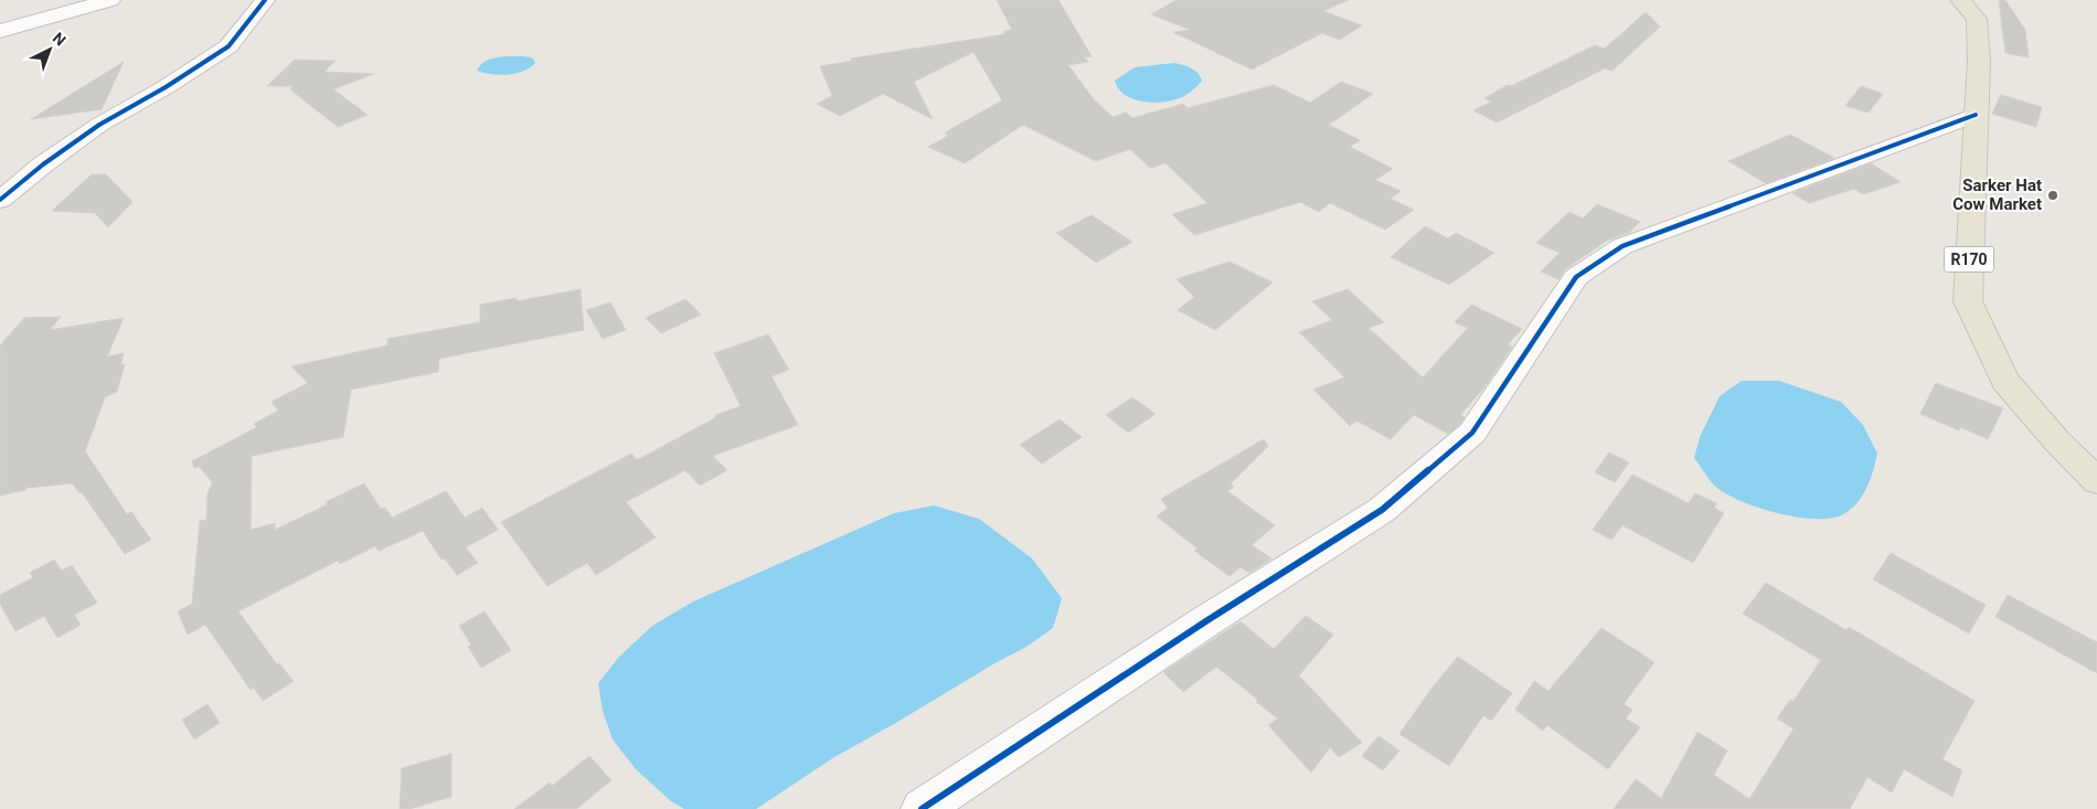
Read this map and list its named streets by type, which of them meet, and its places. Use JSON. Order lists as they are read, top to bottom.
{
  "streets": {
    "main road": ["R170"]
  },
  "places": ["Sarker Hat Cow Market"],
  "north": "top right"
}
